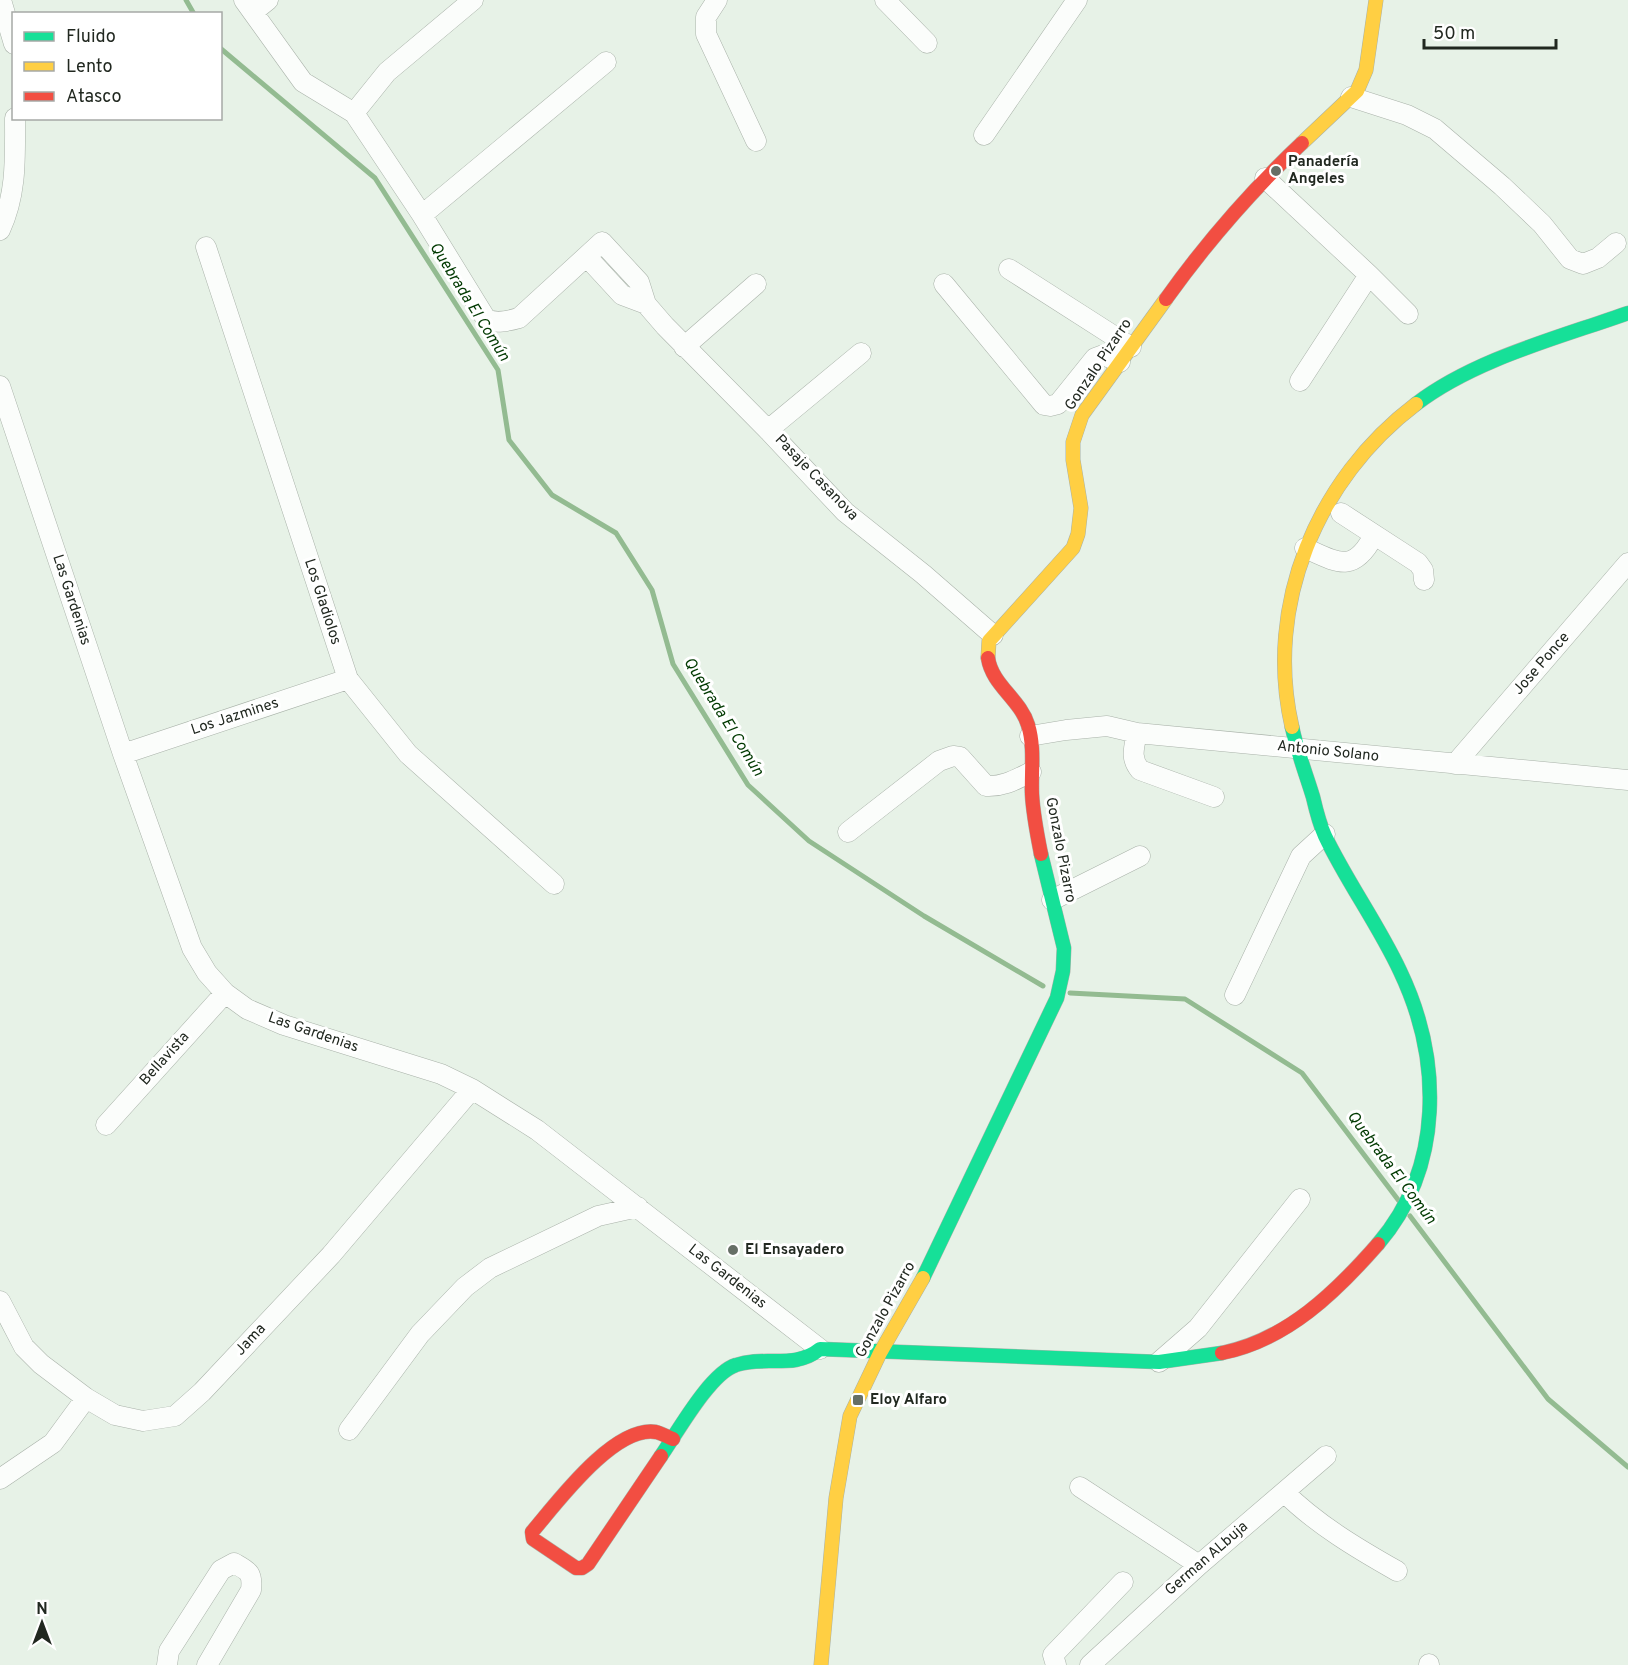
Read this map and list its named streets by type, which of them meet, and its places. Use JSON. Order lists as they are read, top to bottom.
{
  "streets": {
    "street": [
      "Gonzalo Pizarro",
      "Pasaje Casanova",
      "Las Gardenias",
      "Los Gladiolos",
      "Jose Ponce",
      "Los Jazmines",
      "Antonio Solano",
      "Bellavista",
      "Jama",
      "German ALbuja"
    ]
  },
  "crossings": [
    ["Gonzalo Pizarro", "Pasaje Casanova"],
    ["Gonzalo Pizarro", "Antonio Solano"],
    ["Las Gardenias", "Los Jazmines"],
    ["Las Gardenias", "Bellavista"],
    ["Las Gardenias", "Jama"],
    ["Los Gladiolos", "Los Jazmines"],
    ["Jose Ponce", "Antonio Solano"]
  ],
  "water": ["Quebrada El Común"],
  "places": {
    "other": ["Panadería Angeles", "El Ensayadero"],
    "transit": ["Eloy Alfaro"]
  },
  "legend": ["Fluido", "Lento", "Atasco"],
  "scale_bar": "50 m",
  "north": "top"
}
